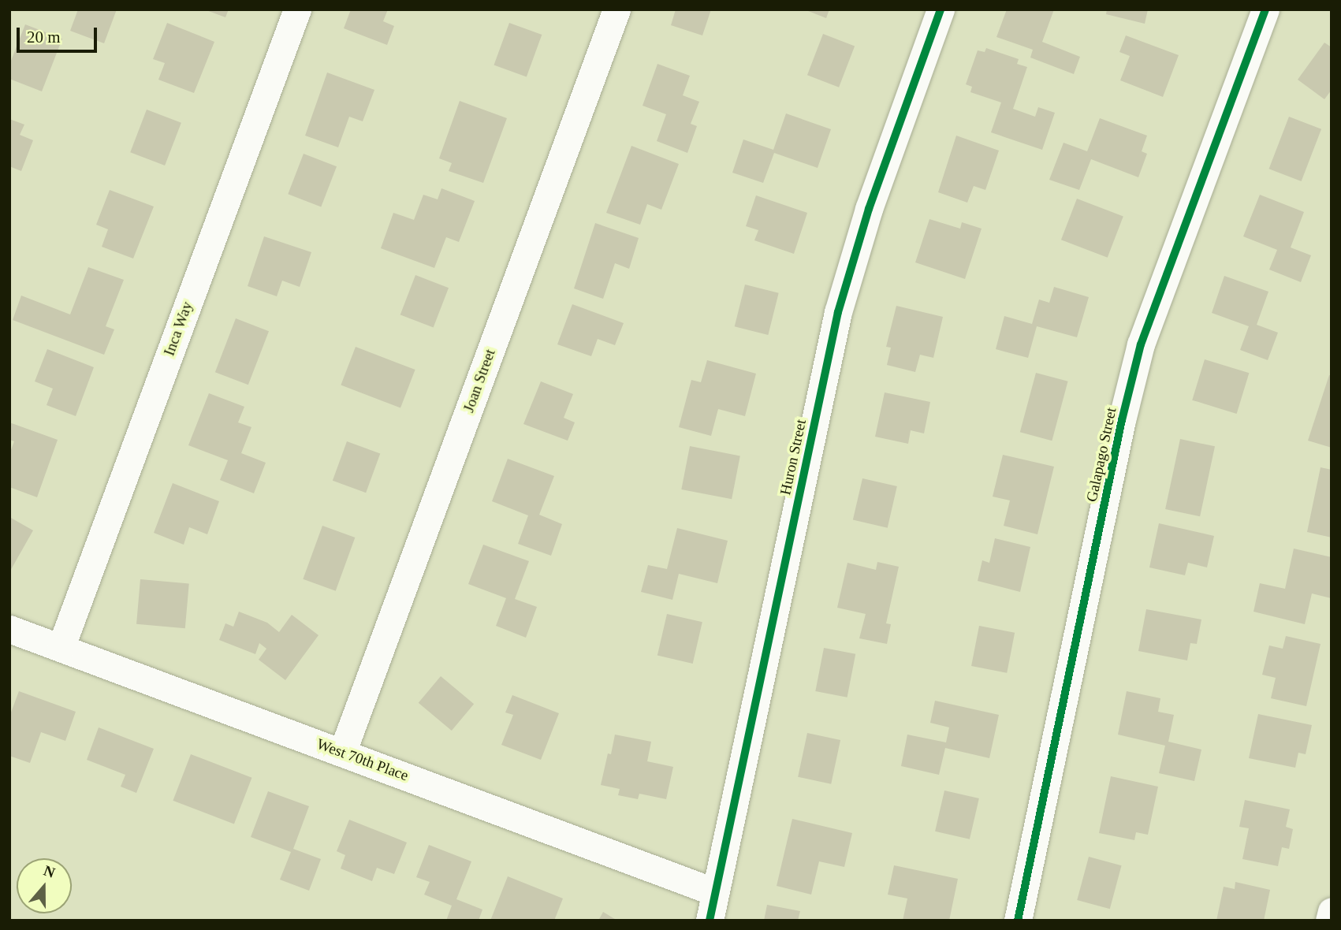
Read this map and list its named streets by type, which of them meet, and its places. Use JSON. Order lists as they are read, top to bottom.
{
  "streets": {
    "street": [
      "Inca Way",
      "Joan Street",
      "Galapago Street",
      "Huron Street",
      "West 70th Place"
    ]
  },
  "crossings": [
    ["Inca Way", "West 70th Place"],
    ["Joan Street", "West 70th Place"],
    ["Huron Street", "West 70th Place"]
  ],
  "scale_bar": "20 m",
  "north": "top"
}
